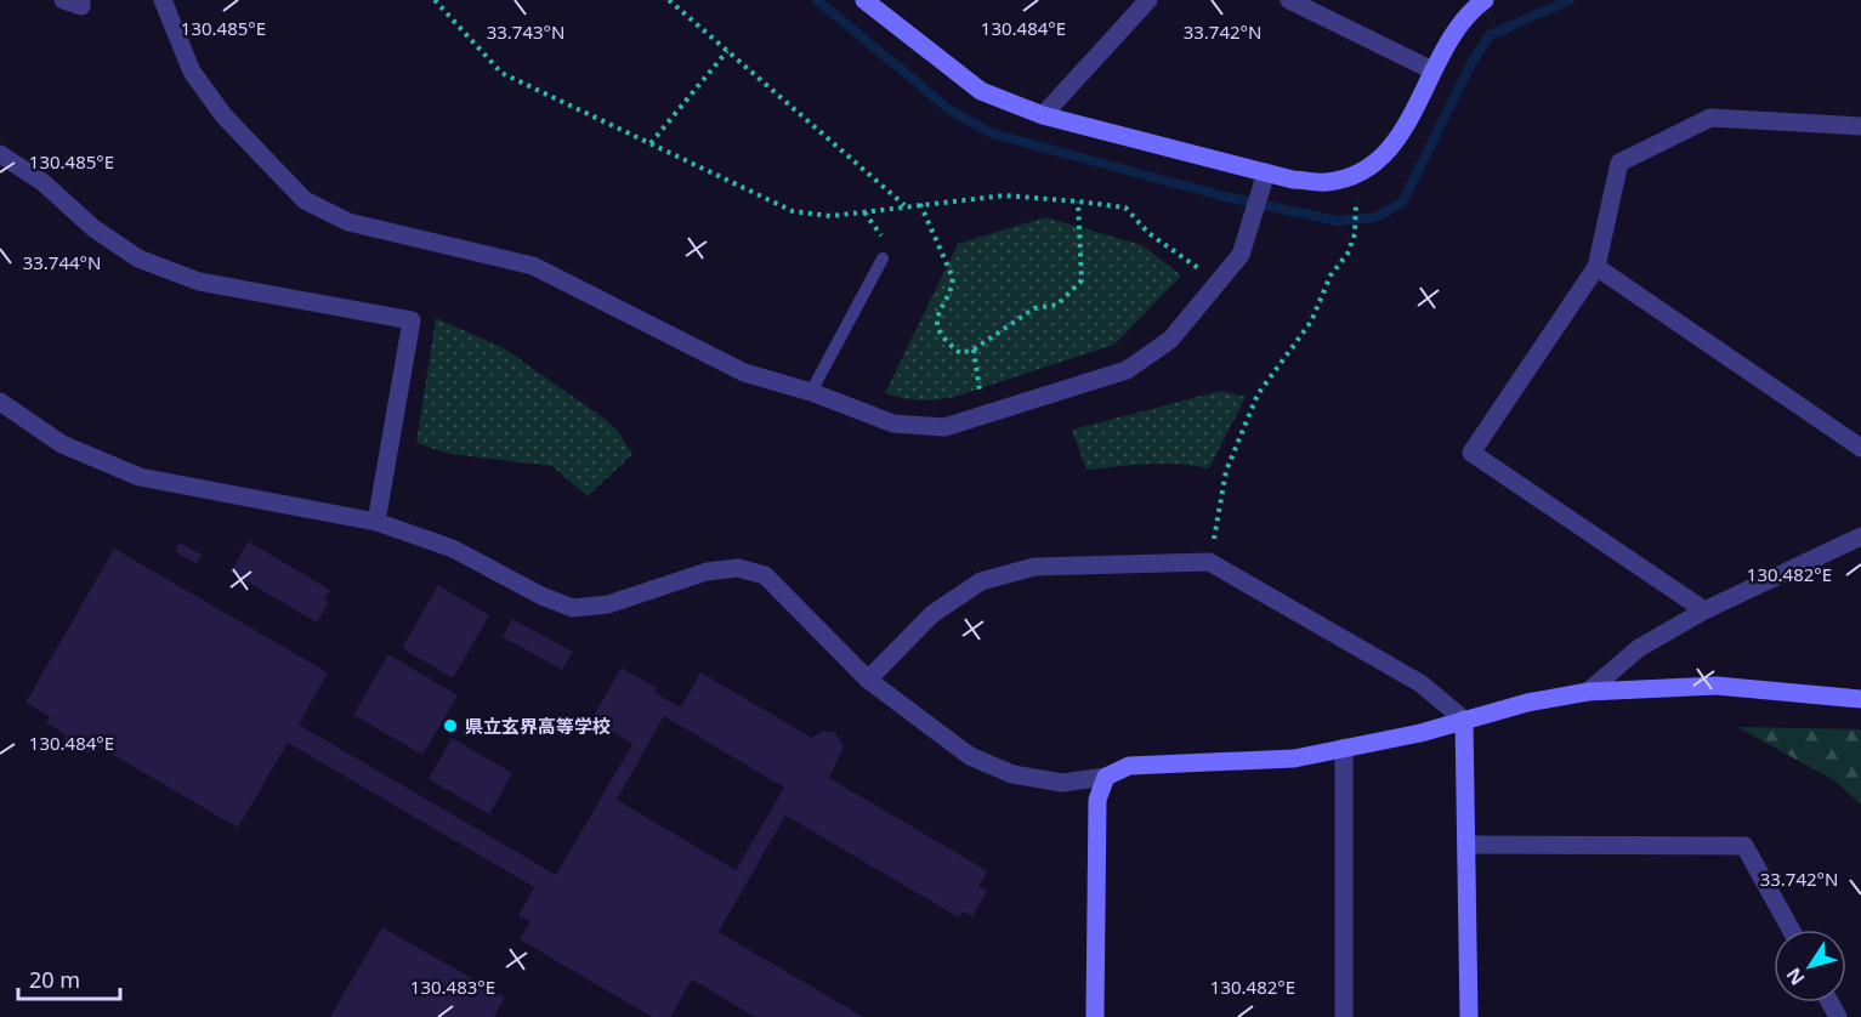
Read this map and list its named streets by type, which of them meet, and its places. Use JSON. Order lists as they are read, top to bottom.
{
  "places": ["県立玄界高等学校"],
  "scale_bar": "20 m",
  "north": "bottom left",
  "coordinates": [
    "130.485°E",
    "130.484°E",
    "33.743°N",
    "33.742°N",
    "33.744°N",
    "130.482°E",
    "130.483°E"
  ]
}
